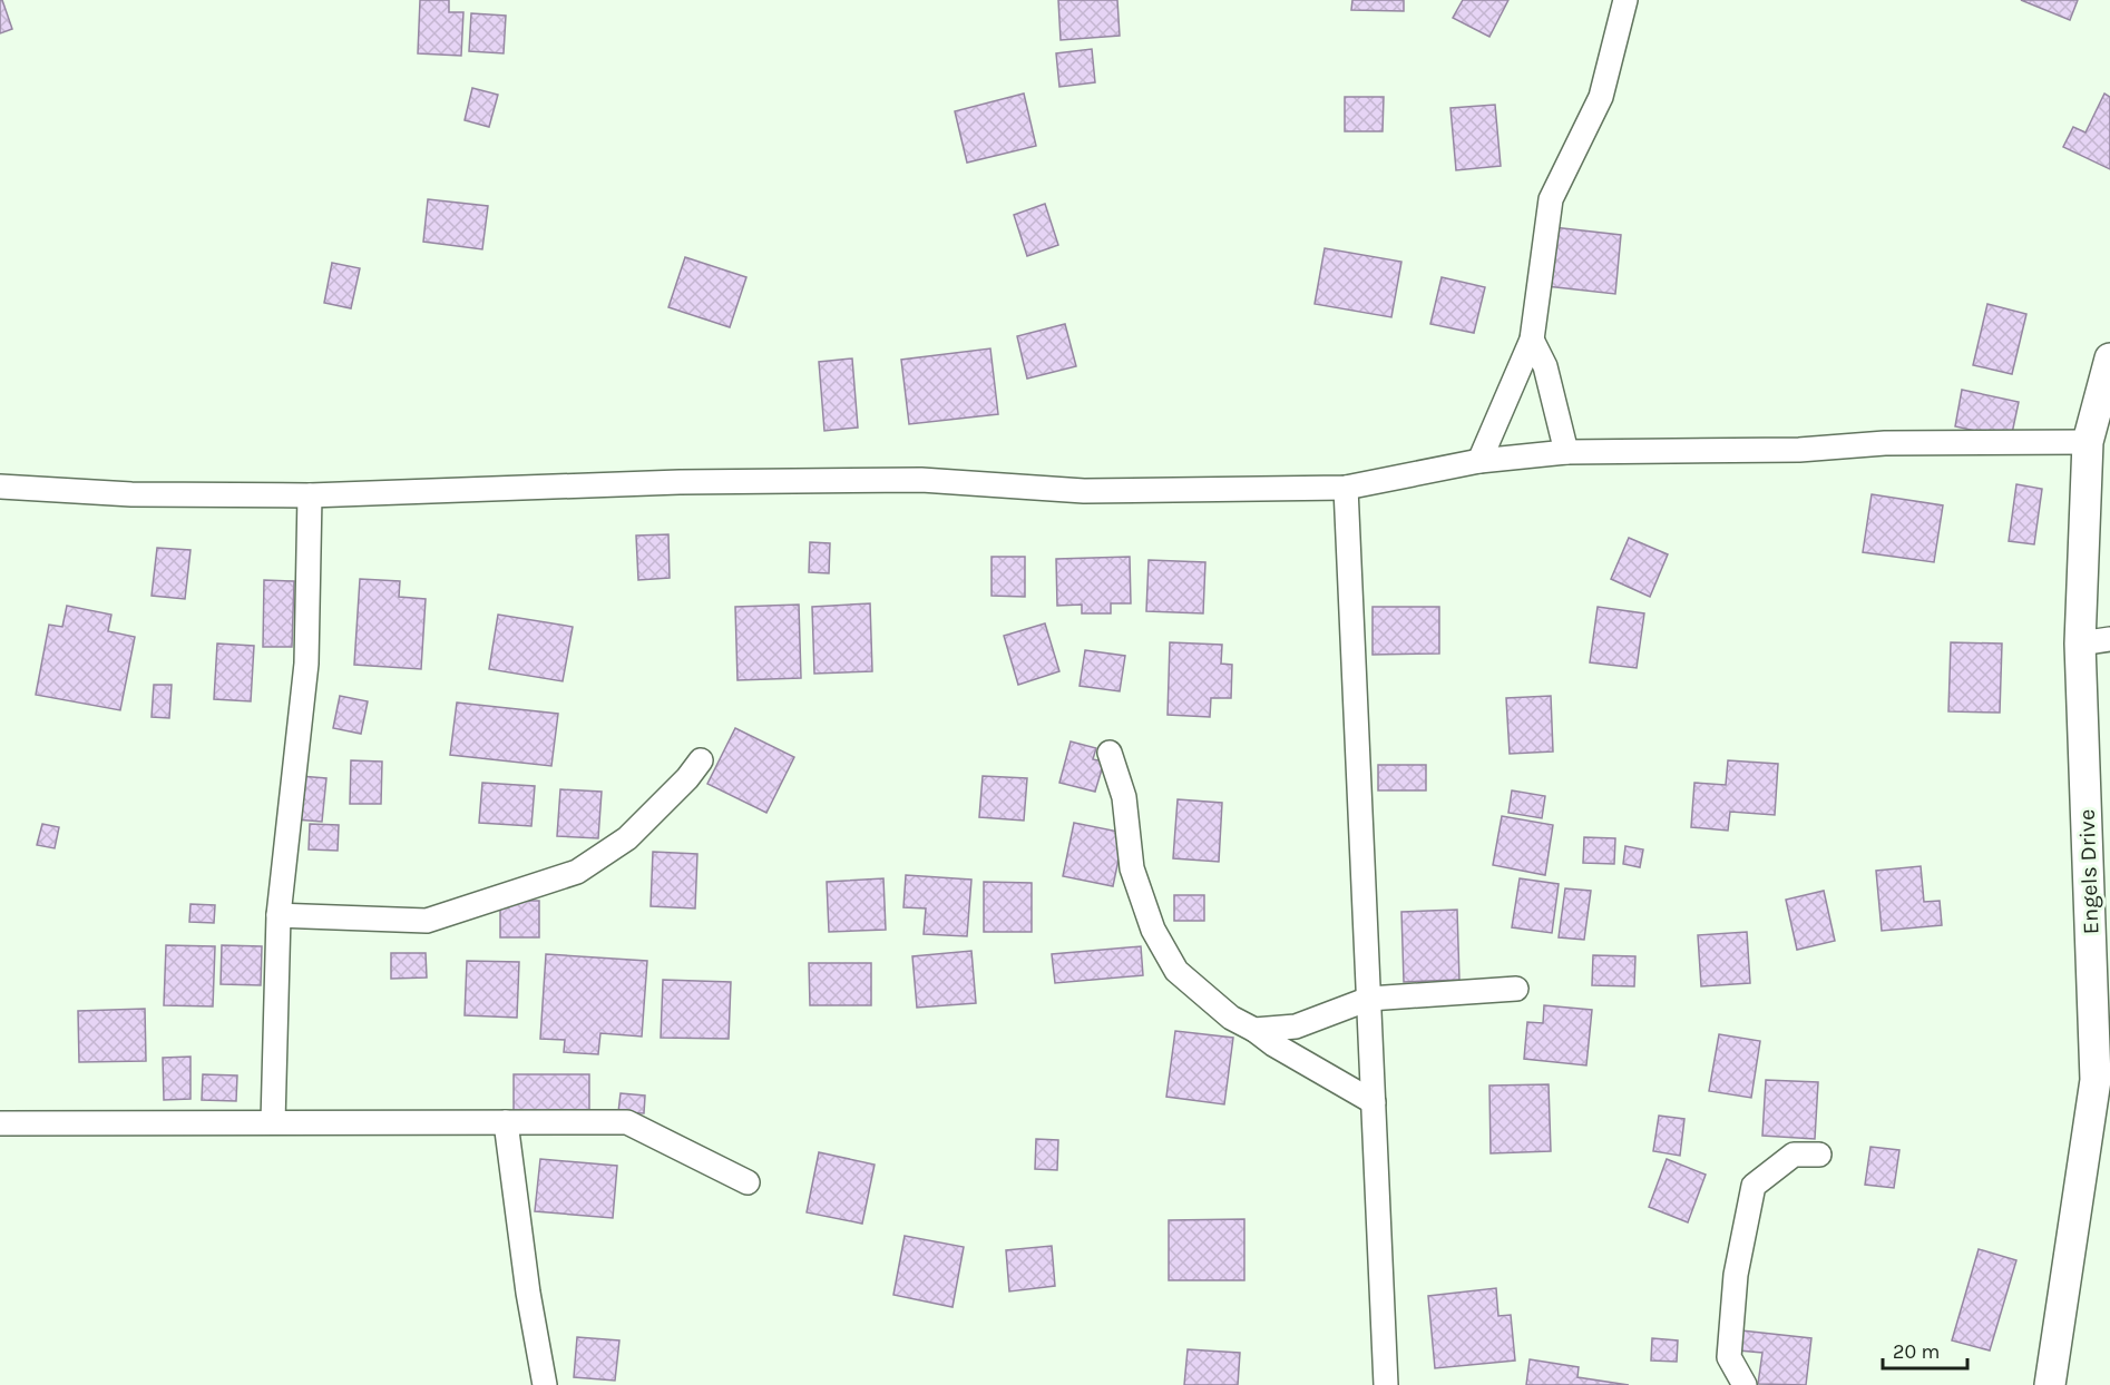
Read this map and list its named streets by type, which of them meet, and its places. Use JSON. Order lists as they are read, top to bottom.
{
  "streets": {
    "street": ["Engels Drive"]
  },
  "scale_bar": "20 m"
}
